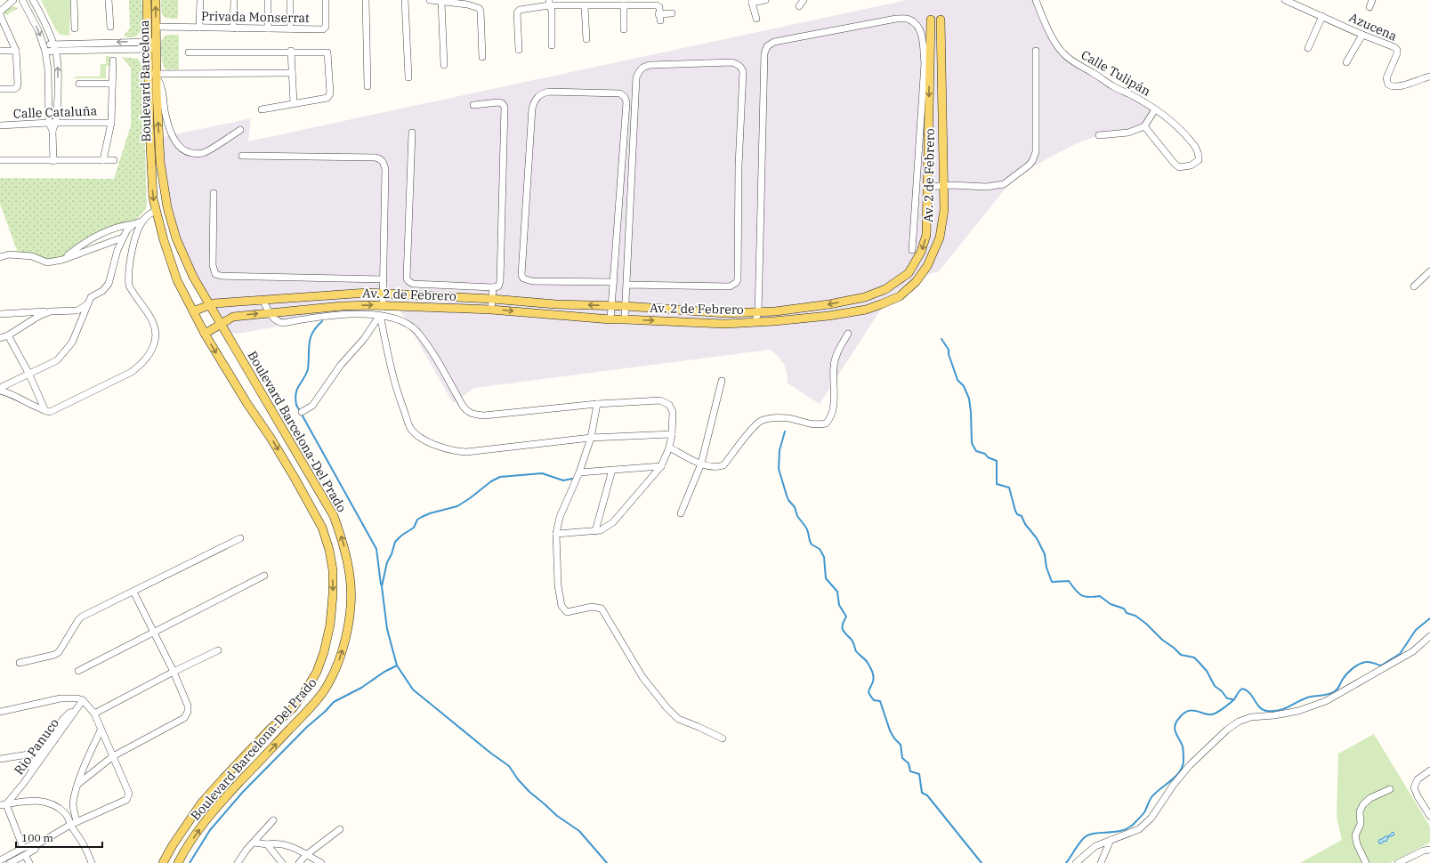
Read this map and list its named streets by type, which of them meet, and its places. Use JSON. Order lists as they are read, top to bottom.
{
  "streets": {
    "main road": ["Boulevard Barcelona", "Av. 2 de Febrero", "Boulevard Barcelona-Del Prado"],
    "street": [
      "Privada Monserrat",
      "Azucena",
      "Calle Tulipán",
      "Calle Cataluña",
      "Rio Panuco"
    ]
  },
  "crossings": [
    ["Privada Monserrat", "Boulevard Barcelona"],
    ["Boulevard Barcelona", "Boulevard Barcelona-Del Prado"],
    ["Av. 2 de Febrero", "Boulevard Barcelona-Del Prado"]
  ],
  "scale_bar": "100 m"
}
